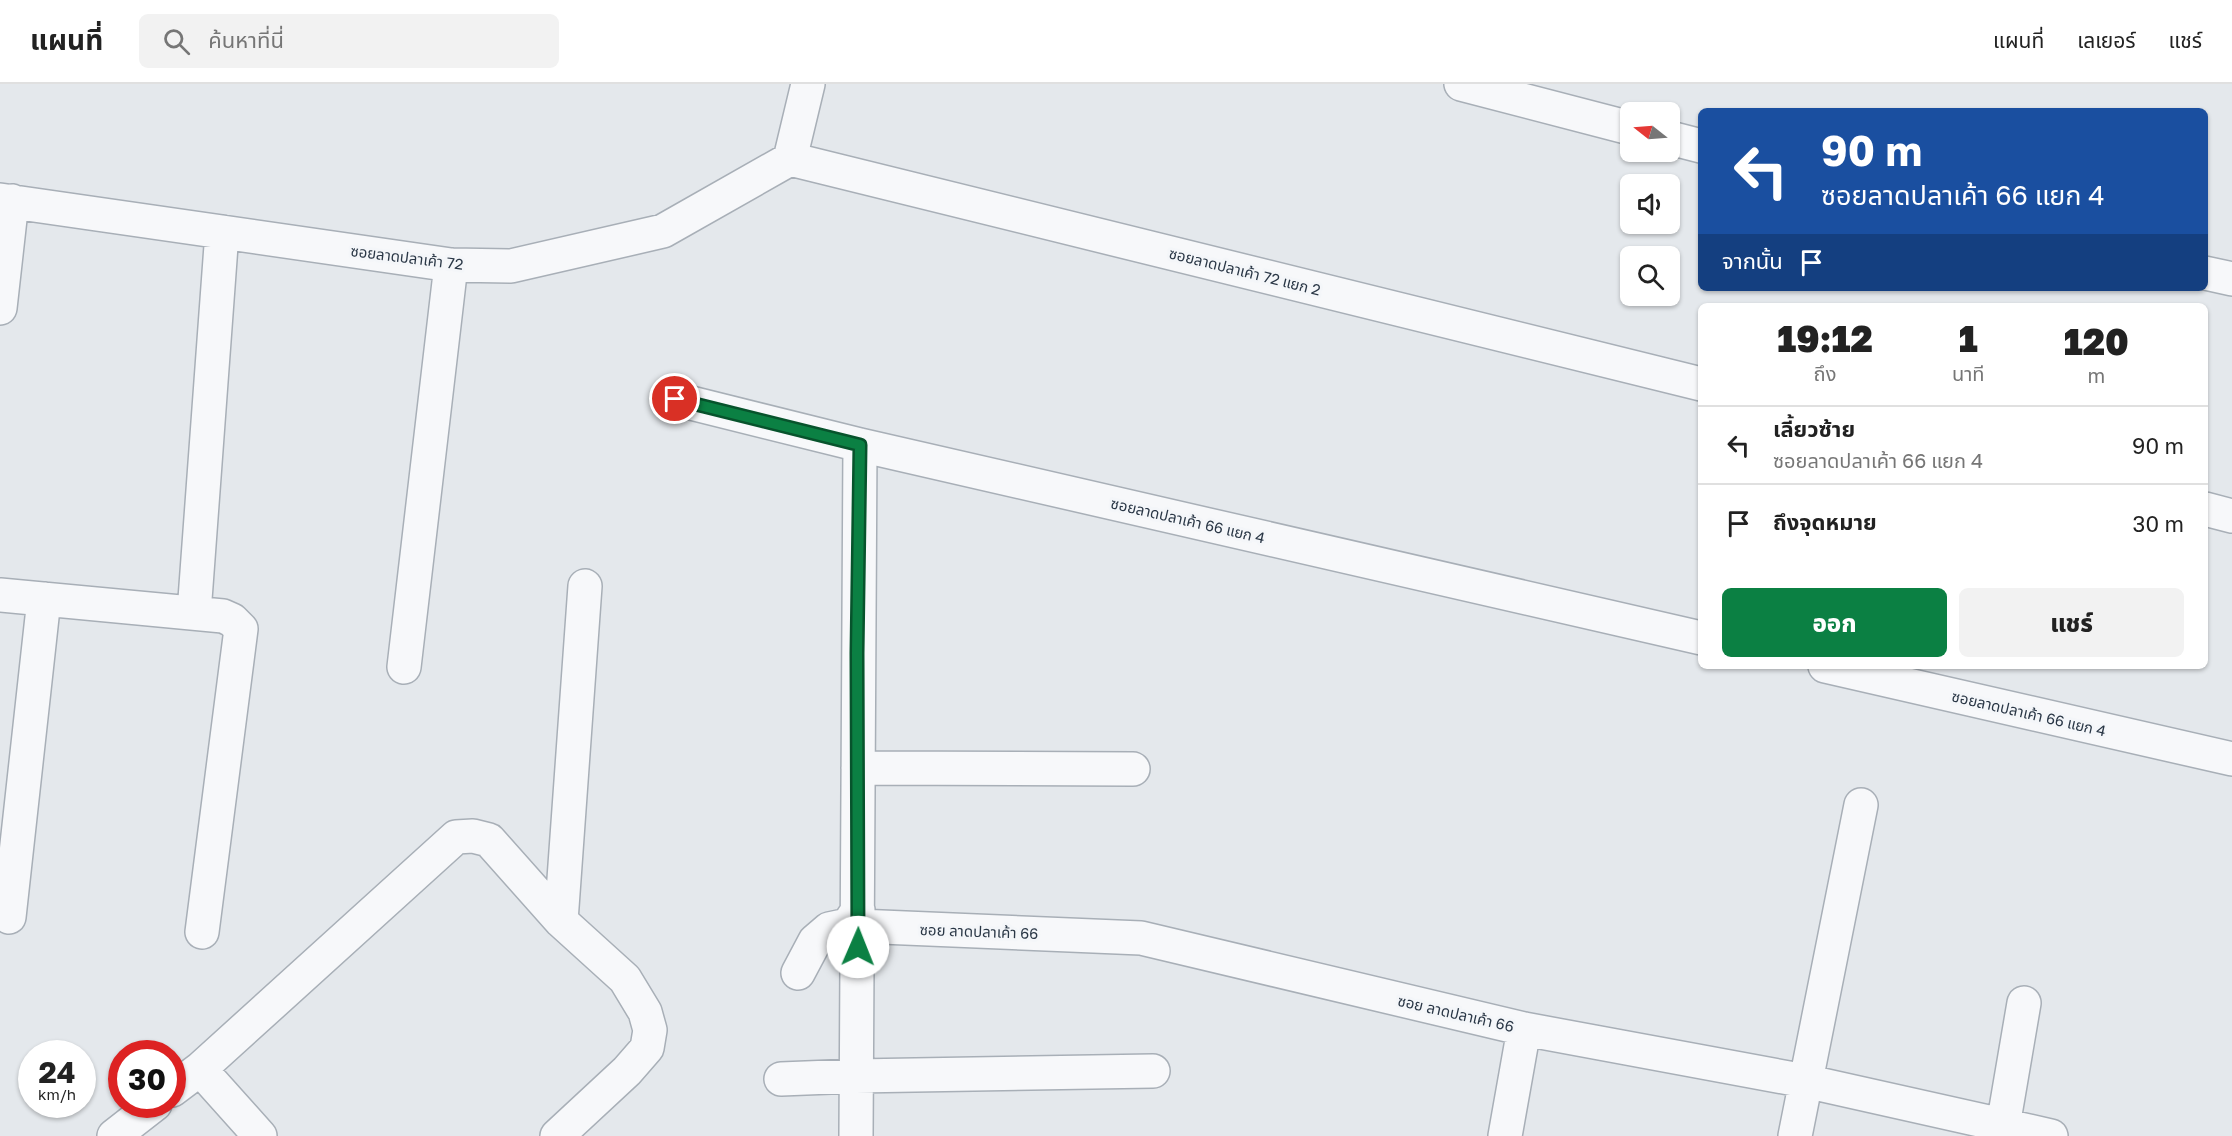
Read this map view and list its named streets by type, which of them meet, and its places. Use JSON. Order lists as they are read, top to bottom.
{
  "streets": {
    "street": [
      "ซอยลาดปลาเค้า 72",
      "ซอยลาดปลาเค้า 72 แยก 2",
      "ซอยลาดปลาเค้า 66 แยก 4",
      "ซอย ลาดปลาเค้า 66"
    ]
  },
  "crossings": [
    ["ซอยลาดปลาเค้า 72", "ซอยลาดปลาเค้า 72 แยก 2"]
  ],
  "north": "left",
  "page": {
    "header": "แผนที่",
    "search": "ค้นหาที่นี่",
    "nav": ["แผนที่", "เลเยอร์", "แชร์"],
    "turn": ["90 m", "ซอยลาดปลาเค้า 66 แยก 4"],
    "then": "จากนั้น",
    "eta": [
      "19:12",
      "ถึง",
      "1",
      "นาที",
      "120",
      "m"
    ],
    "list": [
      {
        "name": "เลี้ยวซ้าย",
        "note": "ซอยลาดปลาเค้า 66 แยก 4",
        "value": "90 m"
      },
      {
        "name": "ถึงจุดหมาย",
        "value": "30 m"
      }
    ],
    "buttons": ["ออก", "แชร์"],
    "speed": "24 km/h",
    "limit": "30"
  }
}
